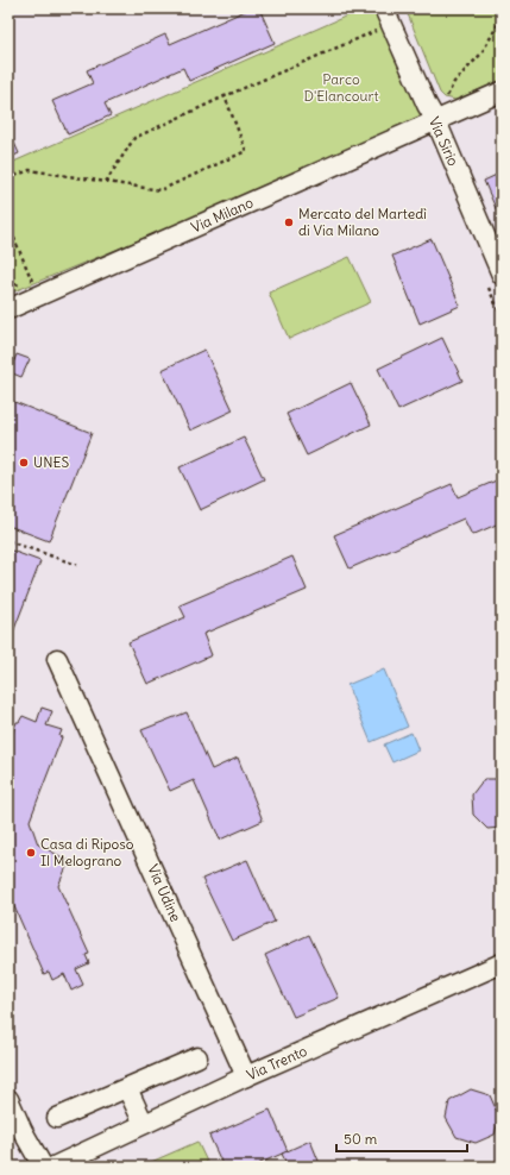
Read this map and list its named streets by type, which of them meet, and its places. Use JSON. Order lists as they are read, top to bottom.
{
  "streets": {
    "street": [
      "Via Sirio",
      "Via Milano",
      "Via Udine",
      "Via Trento"
    ]
  },
  "crossings": [
    ["Via Sirio", "Via Milano"],
    ["Via Udine", "Via Trento"]
  ],
  "parks": ["Parco D'Elancourt"],
  "places": ["Mercato del Martedì di Via Milano", "UNES", "Casa di Riposo Il Melograno"],
  "scale_bar": "50 m"
}
